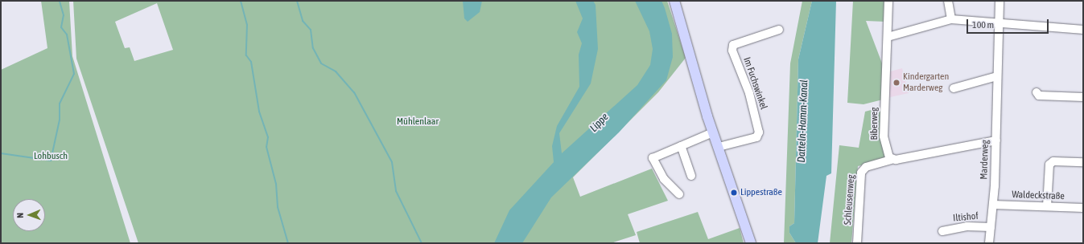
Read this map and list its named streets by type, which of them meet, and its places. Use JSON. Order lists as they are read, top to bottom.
{
  "streets": {
    "street": [
      "Im Fuchswinkel",
      "Biberweg",
      "Marderweg",
      "Waldeckstraße",
      "Schleusenweg",
      "Iltishof"
    ]
  },
  "crossings": [
    ["Biberweg", "Schleusenweg"],
    ["Marderweg", "Waldeckstraße"],
    ["Marderweg", "Iltishof"]
  ],
  "water": ["Datteln-Hamm-Kanal", "Lippe"],
  "parks": ["Mühlenlaar", "Lohbusch"],
  "places": ["Kindergarten Marderweg", "Lippestraße"],
  "scale_bar": "100 m",
  "north": "left"
}
